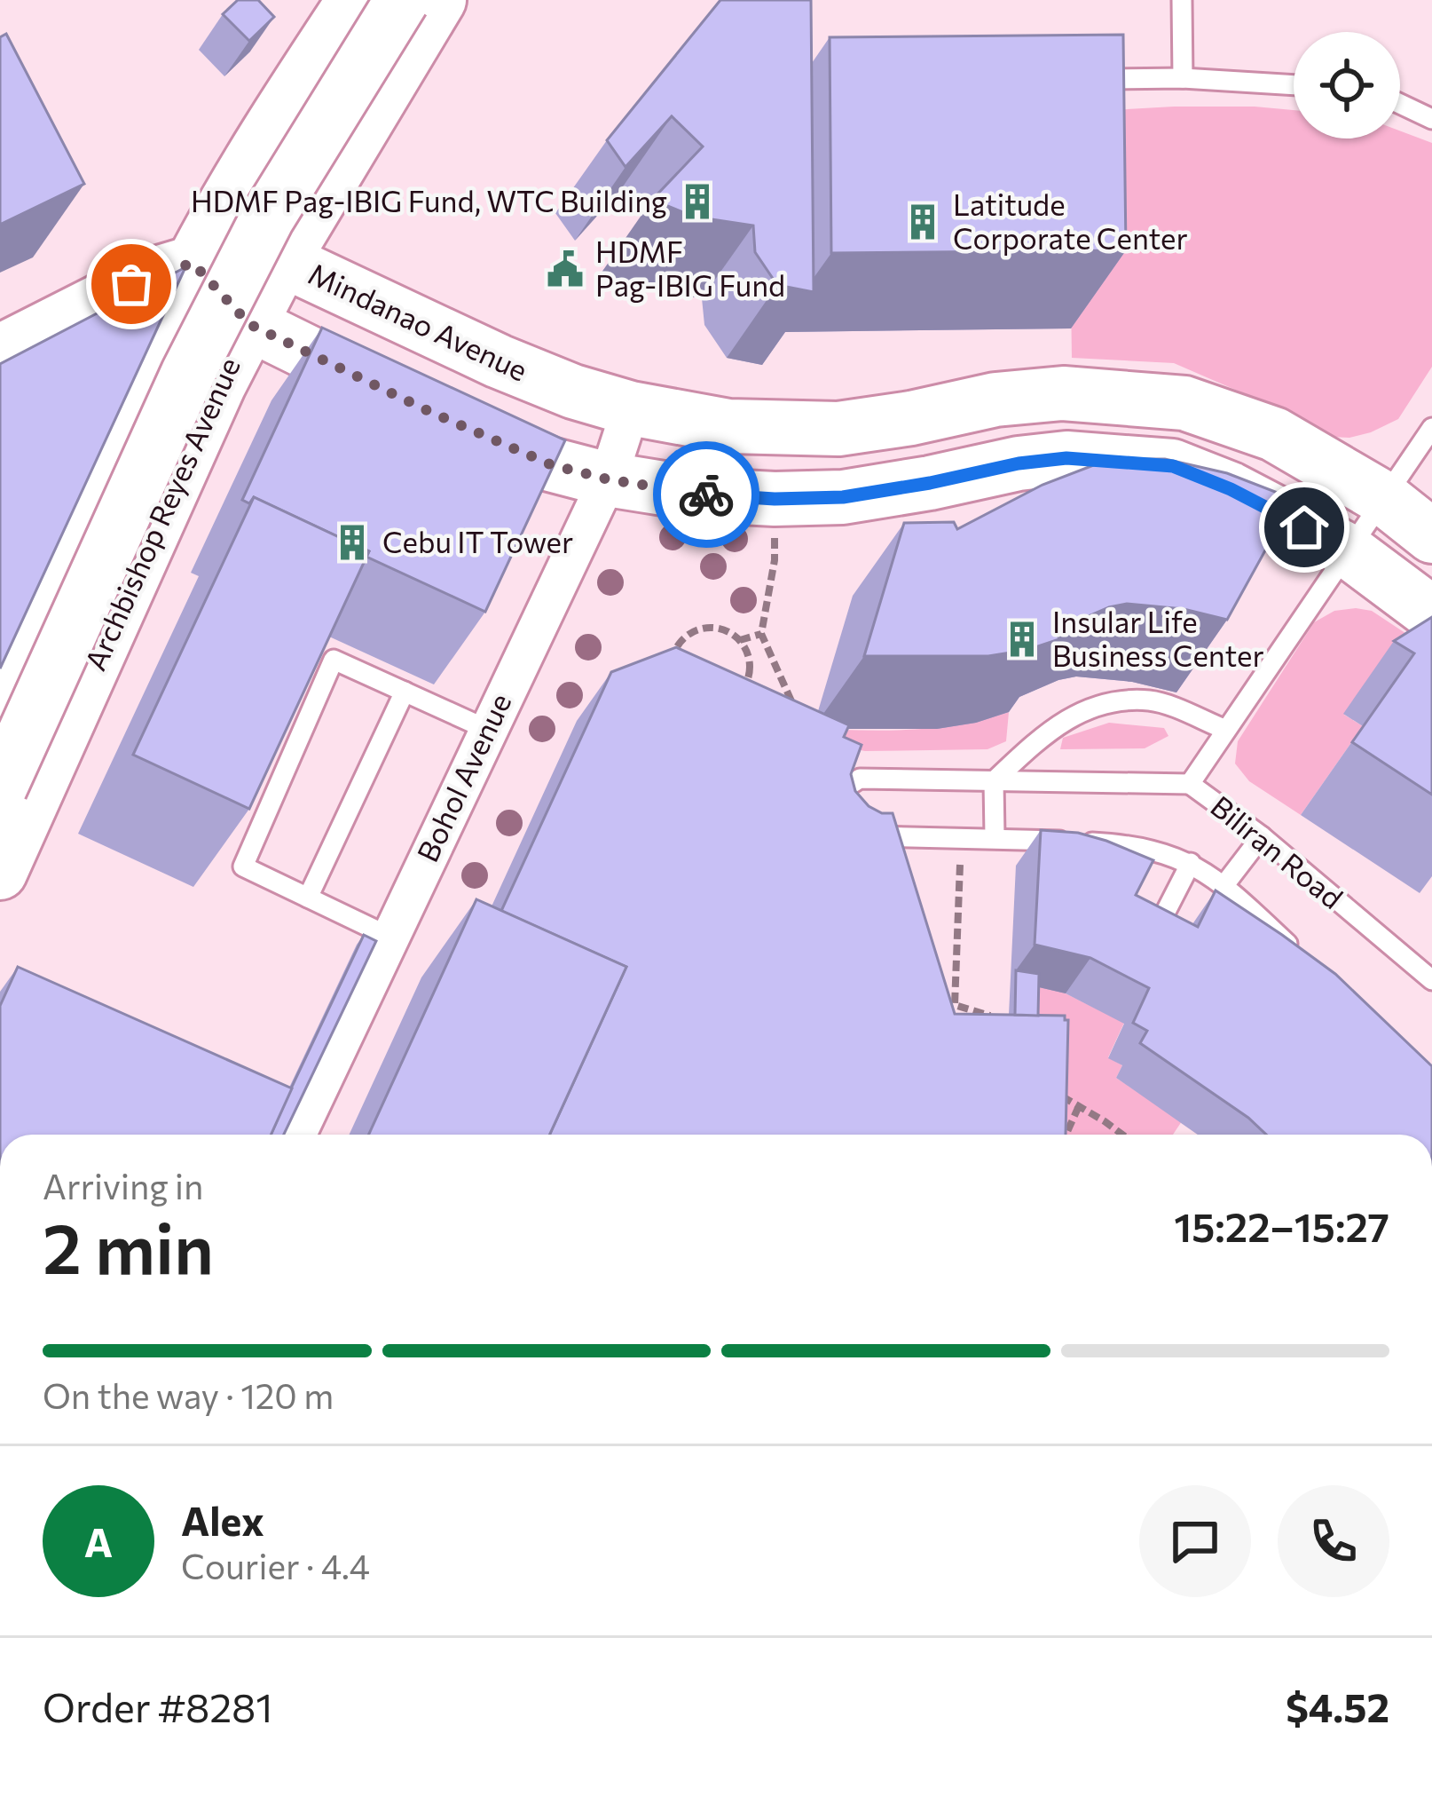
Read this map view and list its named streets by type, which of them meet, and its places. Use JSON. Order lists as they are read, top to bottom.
{
  "streets": {
    "main road": ["Mindanao Avenue", "Archbishop Reyes Avenue"],
    "street": ["Bohol Avenue"],
    "lane": ["Biliran Road"]
  },
  "crossings": [
    ["Mindanao Avenue", "Archbishop Reyes Avenue"],
    ["Mindanao Avenue", "Bohol Avenue"],
    ["Mindanao Avenue", "Biliran Road"]
  ],
  "places": {
    "building": [
      "HDMF Pag-IBIG Fund, WTC Building",
      "Latitude Corporate Center",
      "Cebu IT Tower",
      "Insular Life Business Center"
    ],
    "public building": ["HDMF Pag-IBIG Fund"]
  },
  "page": {
    "heading": ["2 min", "Arriving in", "15:22–15:27"],
    "panel": [
      "Alex",
      "Courier · 4.4",
      "Order #8281",
      "$4.52"
    ],
    "bar": "On the way · 120 m",
    "round": "A"
  }
}
